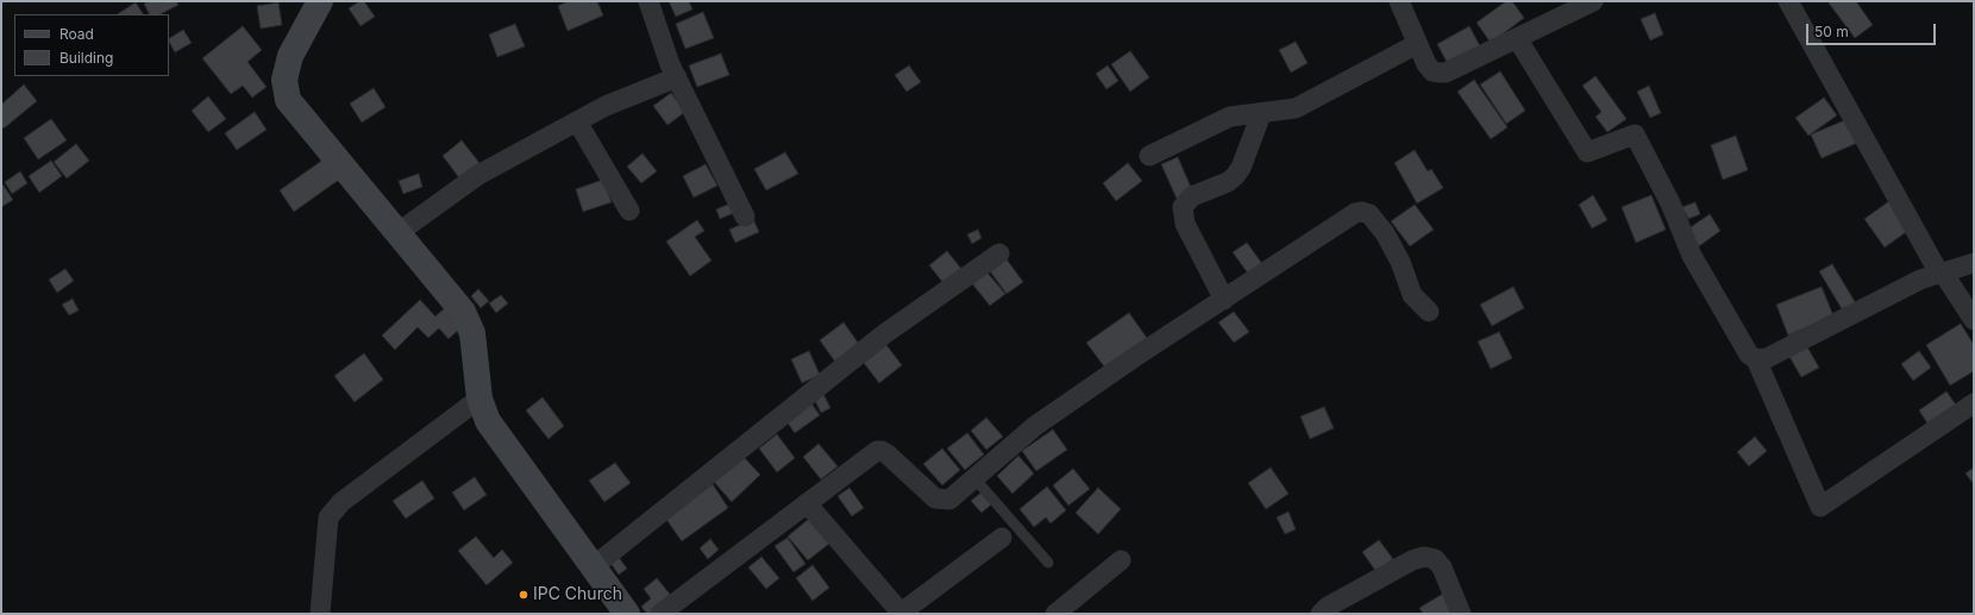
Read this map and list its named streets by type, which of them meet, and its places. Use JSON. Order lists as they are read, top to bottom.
{
  "places": ["IPC Church"],
  "legend": ["Road", "Building"],
  "scale_bar": "50 m"
}
